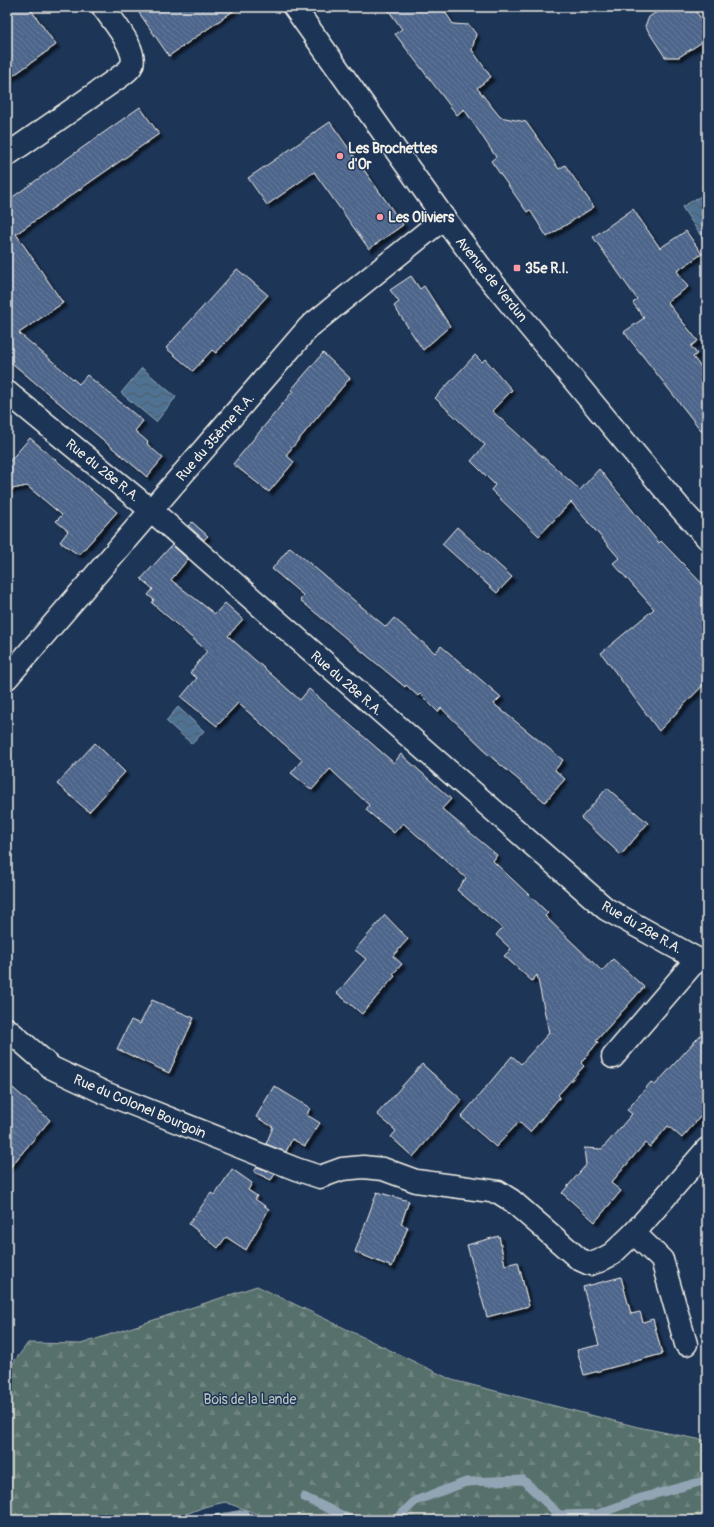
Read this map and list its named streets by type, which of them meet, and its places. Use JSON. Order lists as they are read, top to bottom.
{
  "streets": {
    "street": [
      "Avenue de Verdun",
      "Rue du 35ème R.A.",
      "Rue du 28e R.A.",
      "Rue du Colonel Bourgoin"
    ]
  },
  "crossings": [
    ["Avenue de Verdun", "Rue du 35ème R.A."],
    ["Rue du 35ème R.A.", "Rue du 28e R.A."]
  ],
  "parks": ["Bois de la Lande"],
  "places": {
    "other": ["Les Brochettes d'Or", "Les Oliviers"],
    "transit": ["35e R.I."]
  }
}
